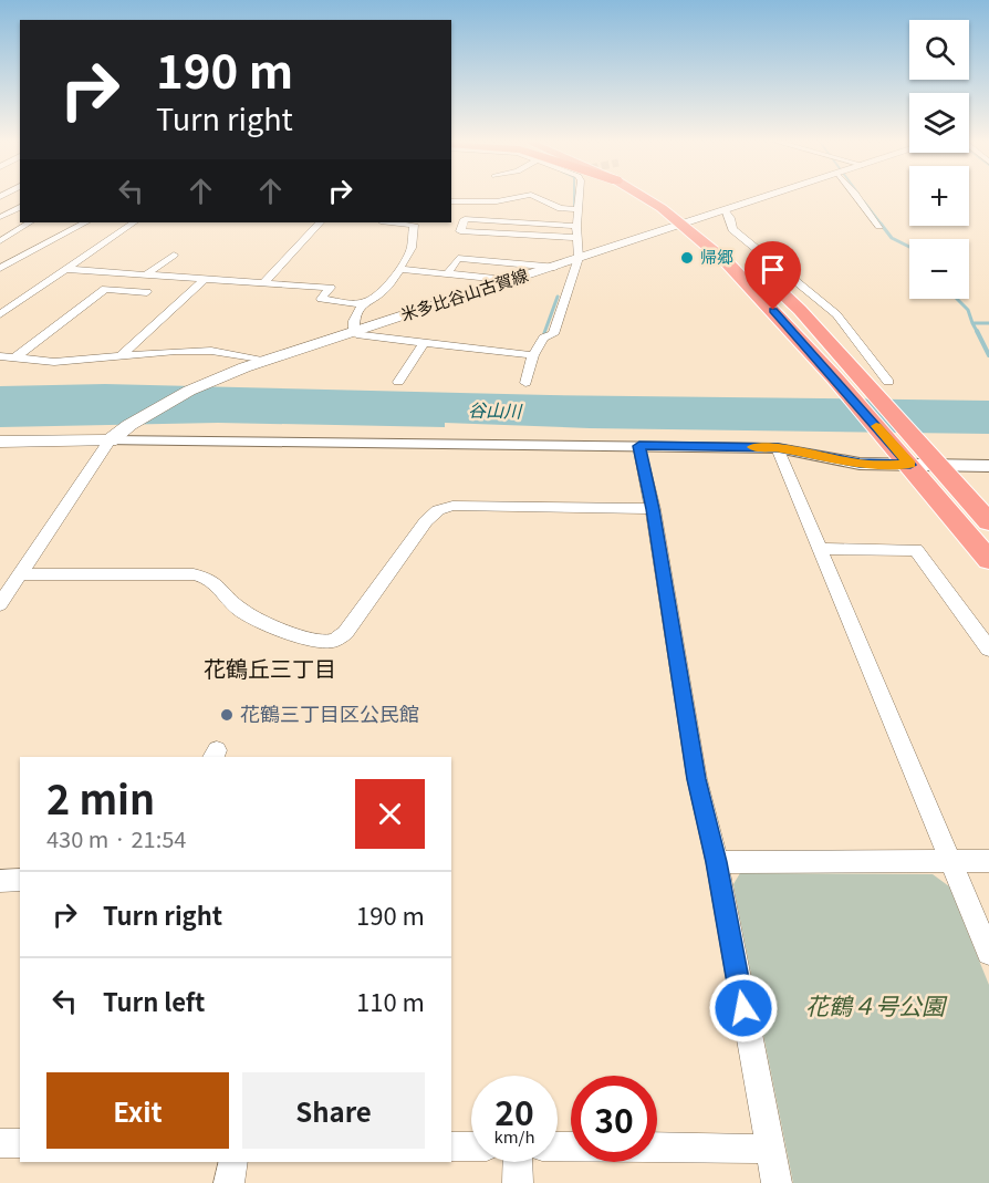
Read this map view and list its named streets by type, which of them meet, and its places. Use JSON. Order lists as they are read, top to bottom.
{
  "streets": {
    "main road": ["米多比谷山古賀線"]
  },
  "districts": ["花鶴丘三丁目"],
  "water": ["谷山川"],
  "parks": ["花鶴４号公園"],
  "places": ["帰郷", "花鶴三丁目区公民館"],
  "page": {
    "map_buttons": ["+", "−"],
    "turn": ["190 m", "Turn right"],
    "heading": ["2 min", "430 m · 21:54"],
    "list": [
      {
        "name": "Turn right",
        "value": "190 m"
      },
      {
        "name": "Turn left",
        "value": "110 m"
      }
    ],
    "buttons": ["Exit", "Share"],
    "speed": "20 km/h",
    "limit": "30"
  }
}
